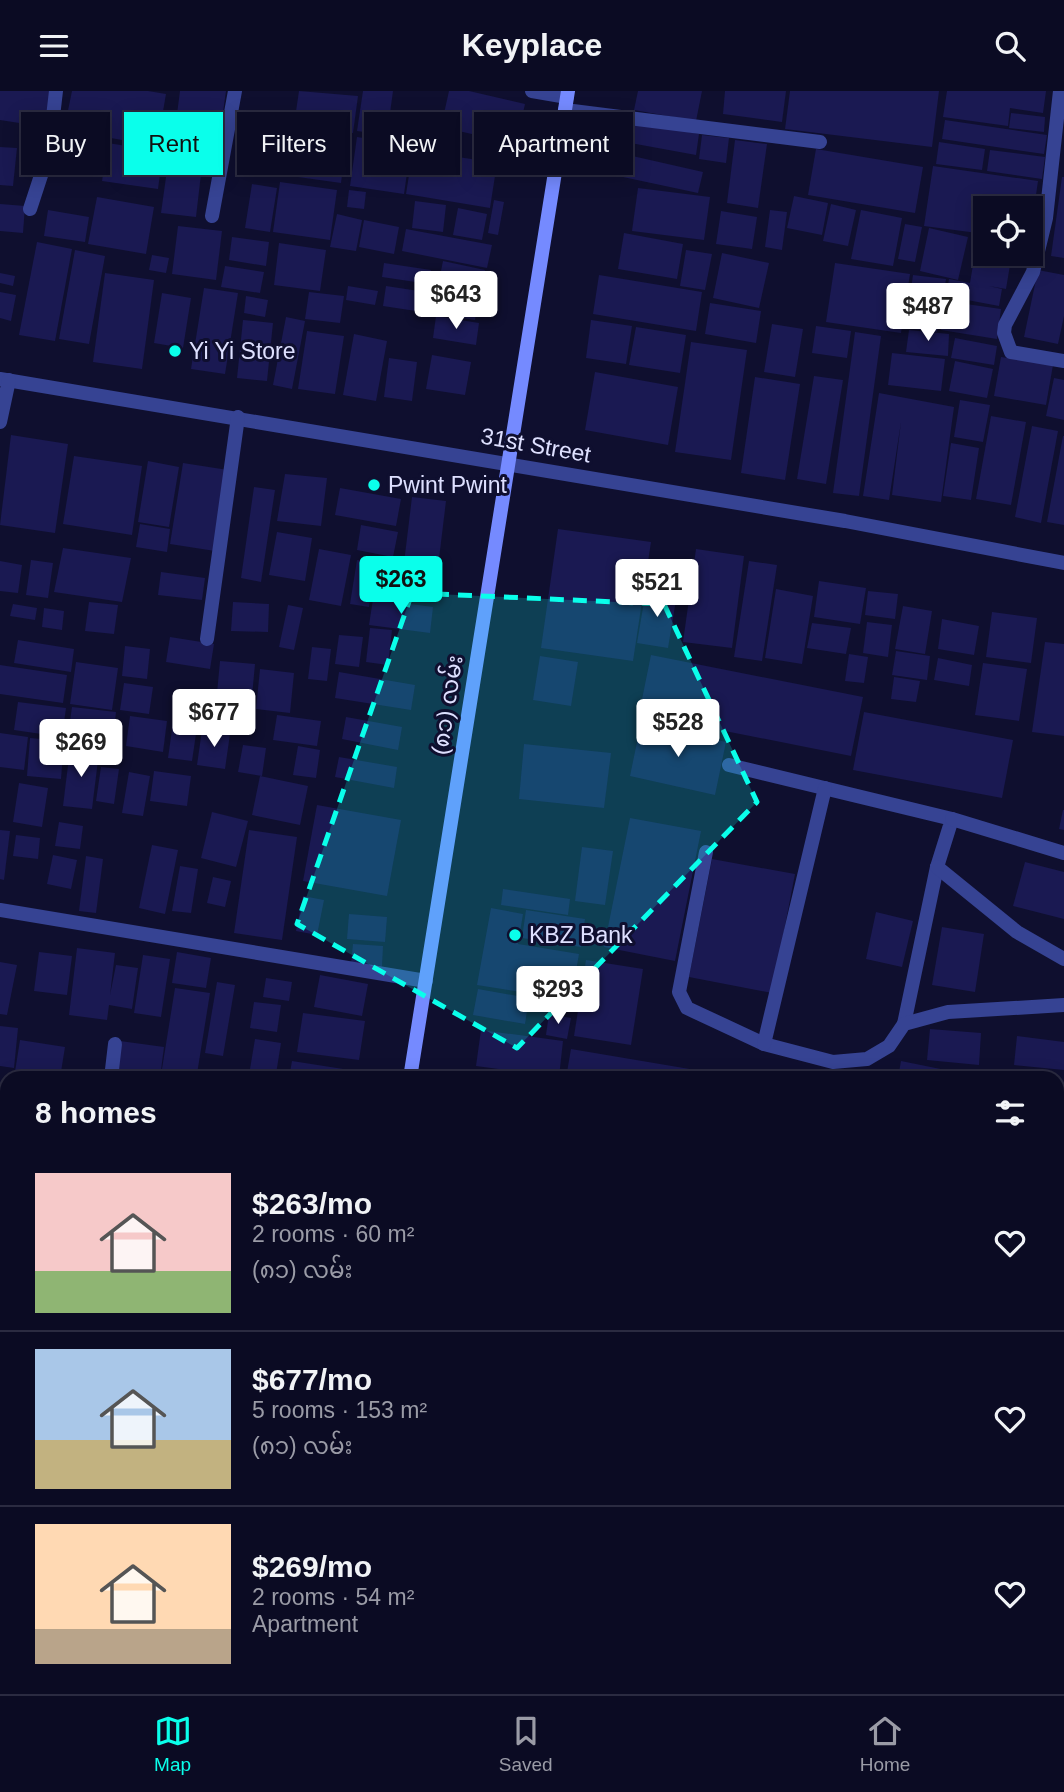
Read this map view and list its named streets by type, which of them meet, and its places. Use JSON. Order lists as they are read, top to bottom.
{
  "streets": {
    "street": ["31st Street", "(၈၁) လမ်း"]
  },
  "crossings": [
    ["31st Street", "(၈၁) လမ်း"]
  ],
  "places": ["Yi Yi Store", "Pwint Pwint", "KBZ Bank"],
  "page": {
    "header": "Keyplace",
    "chip": [
      "Buy",
      "Rent",
      "Filters",
      "New",
      "Apartment"
    ],
    "price": [
      "$643",
      "$487",
      "$263",
      "$521",
      "$677",
      "$528",
      "$269",
      "$293"
    ],
    "heading": "8 homes",
    "list": [
      {
        "name": "$263/mo",
        "note": "2 rooms · 60 m² · (၈၁) လမ်း"
      },
      {
        "name": "$677/mo",
        "note": "5 rooms · 153 m² · (၈၁) လမ်း"
      },
      {
        "name": "$269/mo",
        "note": "2 rooms · 54 m² · Apartment"
      }
    ],
    "tabs": ["Map", "Saved", "Home"]
  }
}
